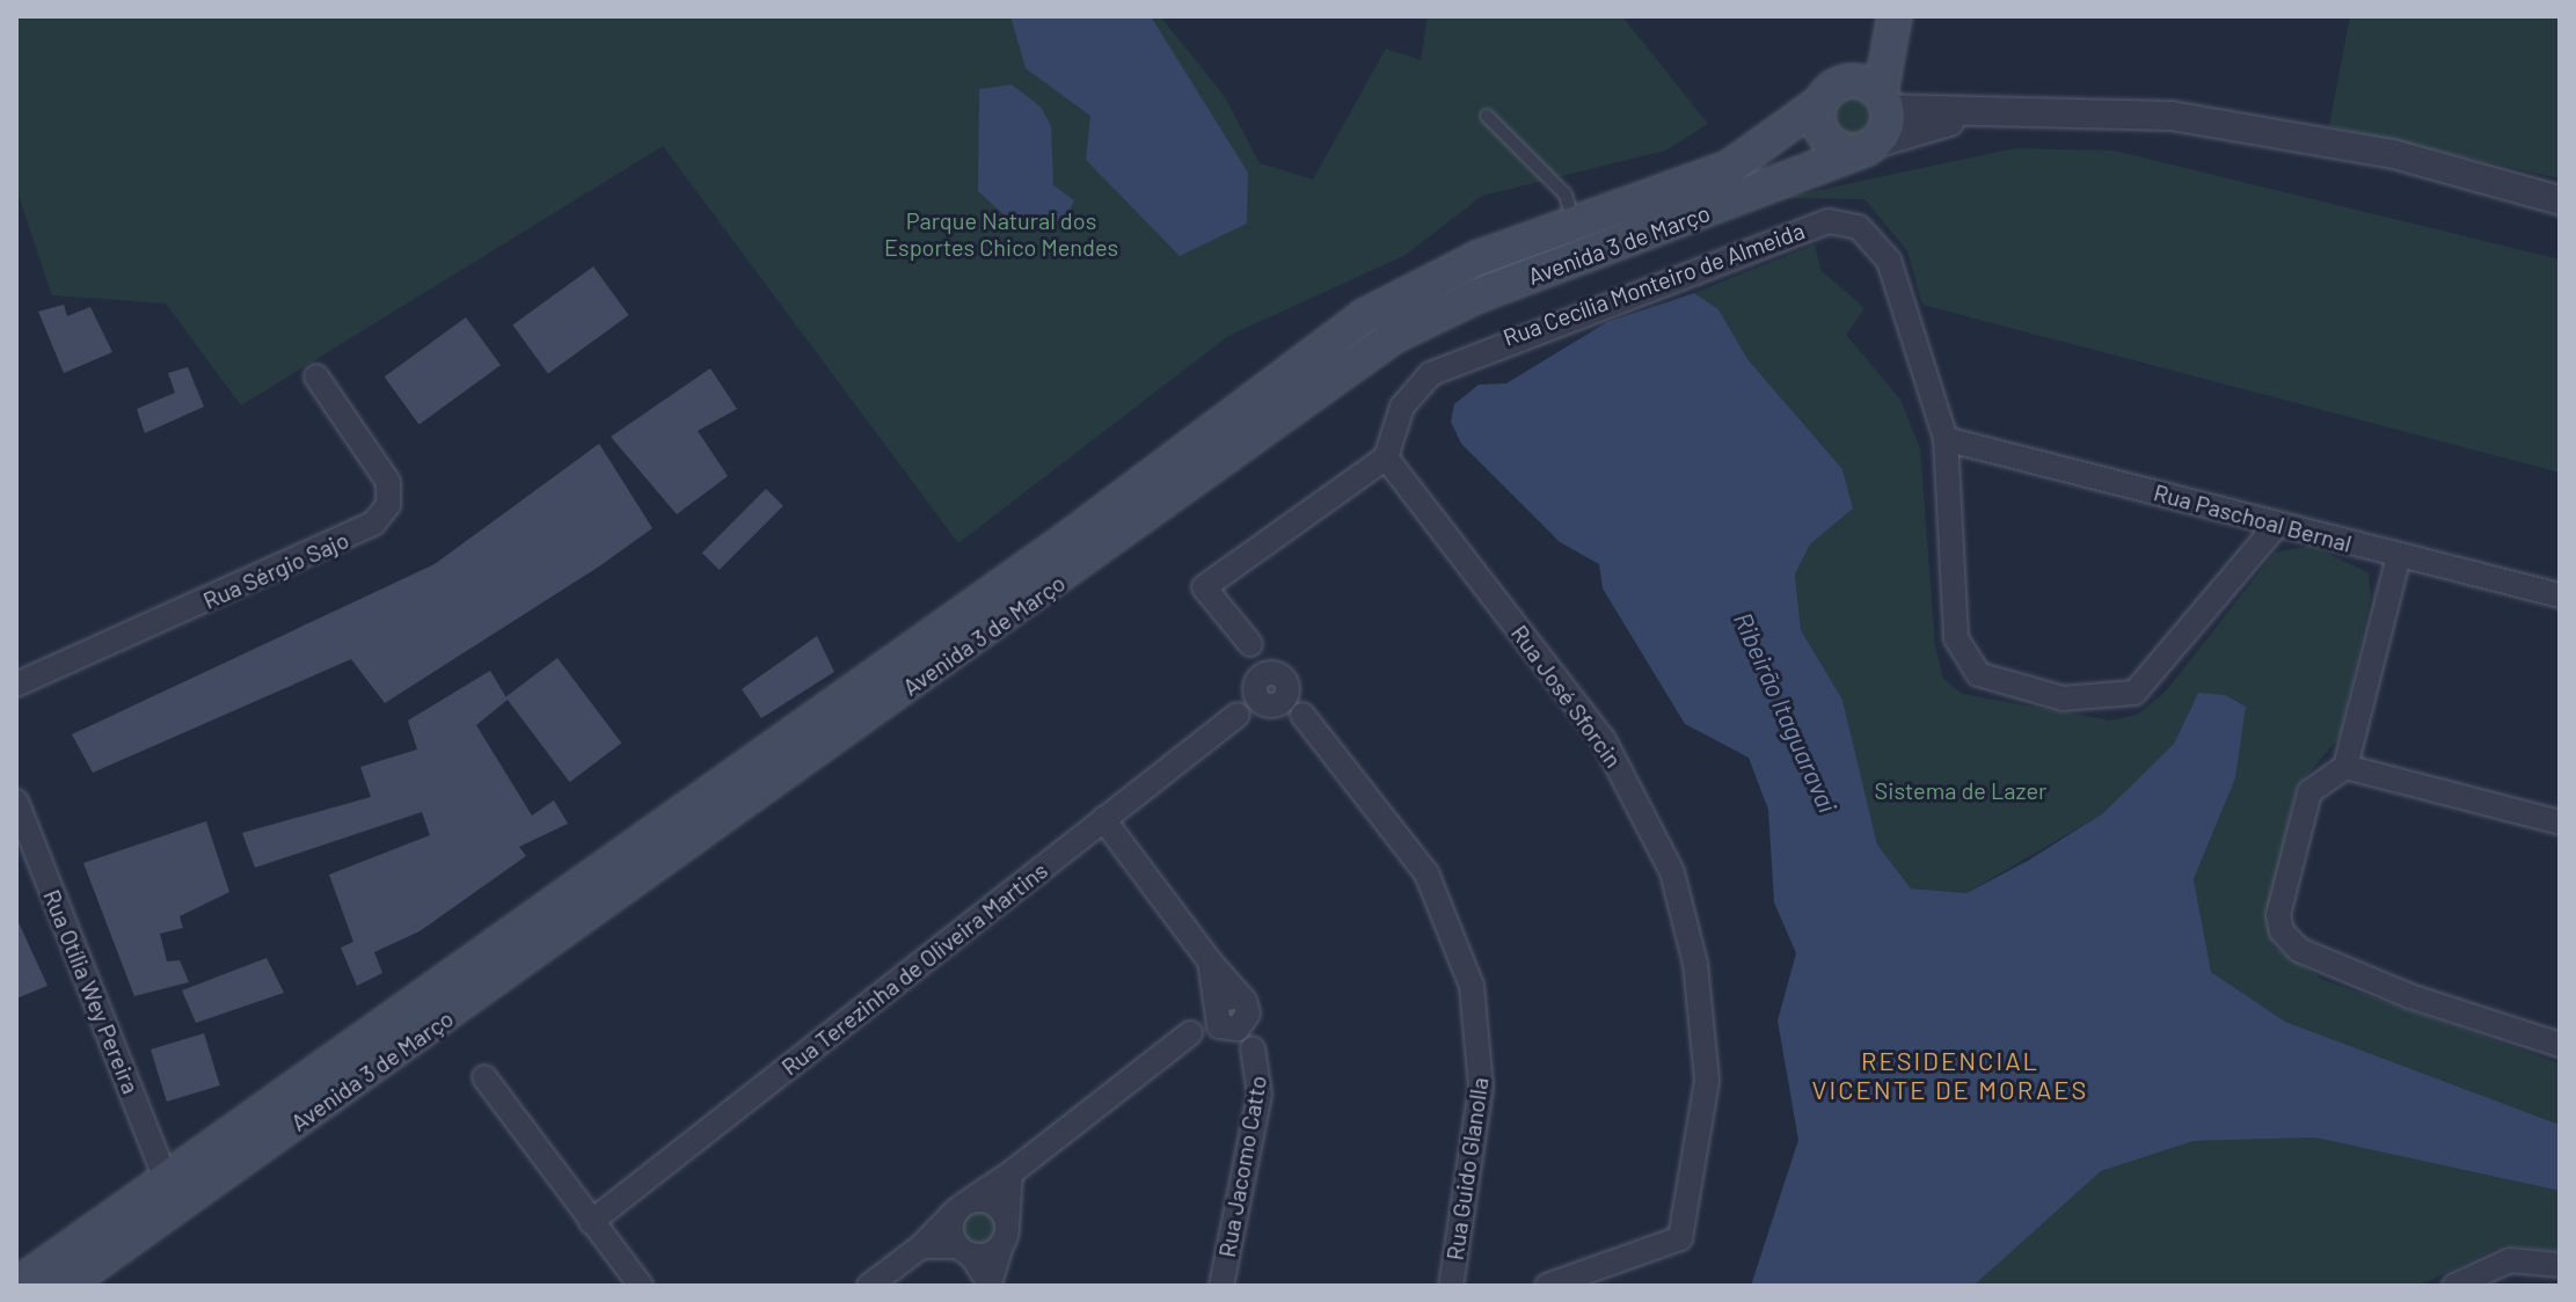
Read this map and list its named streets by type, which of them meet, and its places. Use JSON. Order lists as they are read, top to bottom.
{
  "streets": {
    "main road": ["Avenida 3 de Março"],
    "street": [
      "Rua Cecília Monteiro de Almeida",
      "Rua Paschoal Bernal",
      "Rua Sérgio Sajo",
      "Rua José Sforcin",
      "Rua Terezinha de Oliveira Martins",
      "Rua Otília Wey Pereira",
      "Rua Jacomo Catto",
      "Rua Guido Glanolla"
    ]
  },
  "crossings": [
    ["Avenida 3 de Março", "Rua Otília Wey Pereira"],
    ["Rua Cecília Monteiro de Almeida", "Rua Paschoal Bernal"],
    ["Rua Cecília Monteiro de Almeida", "Rua José Sforcin"],
    ["Rua Terezinha de Oliveira Martins", "Rua Guido Glanolla"]
  ],
  "districts": ["RESIDENCIAL VICENTE DE MORAES"],
  "water": ["Ribeirão Itaguaravai"],
  "parks": ["Parque Natural dos Esportes Chico Mendes", "Sistema de Lazer"]
}
